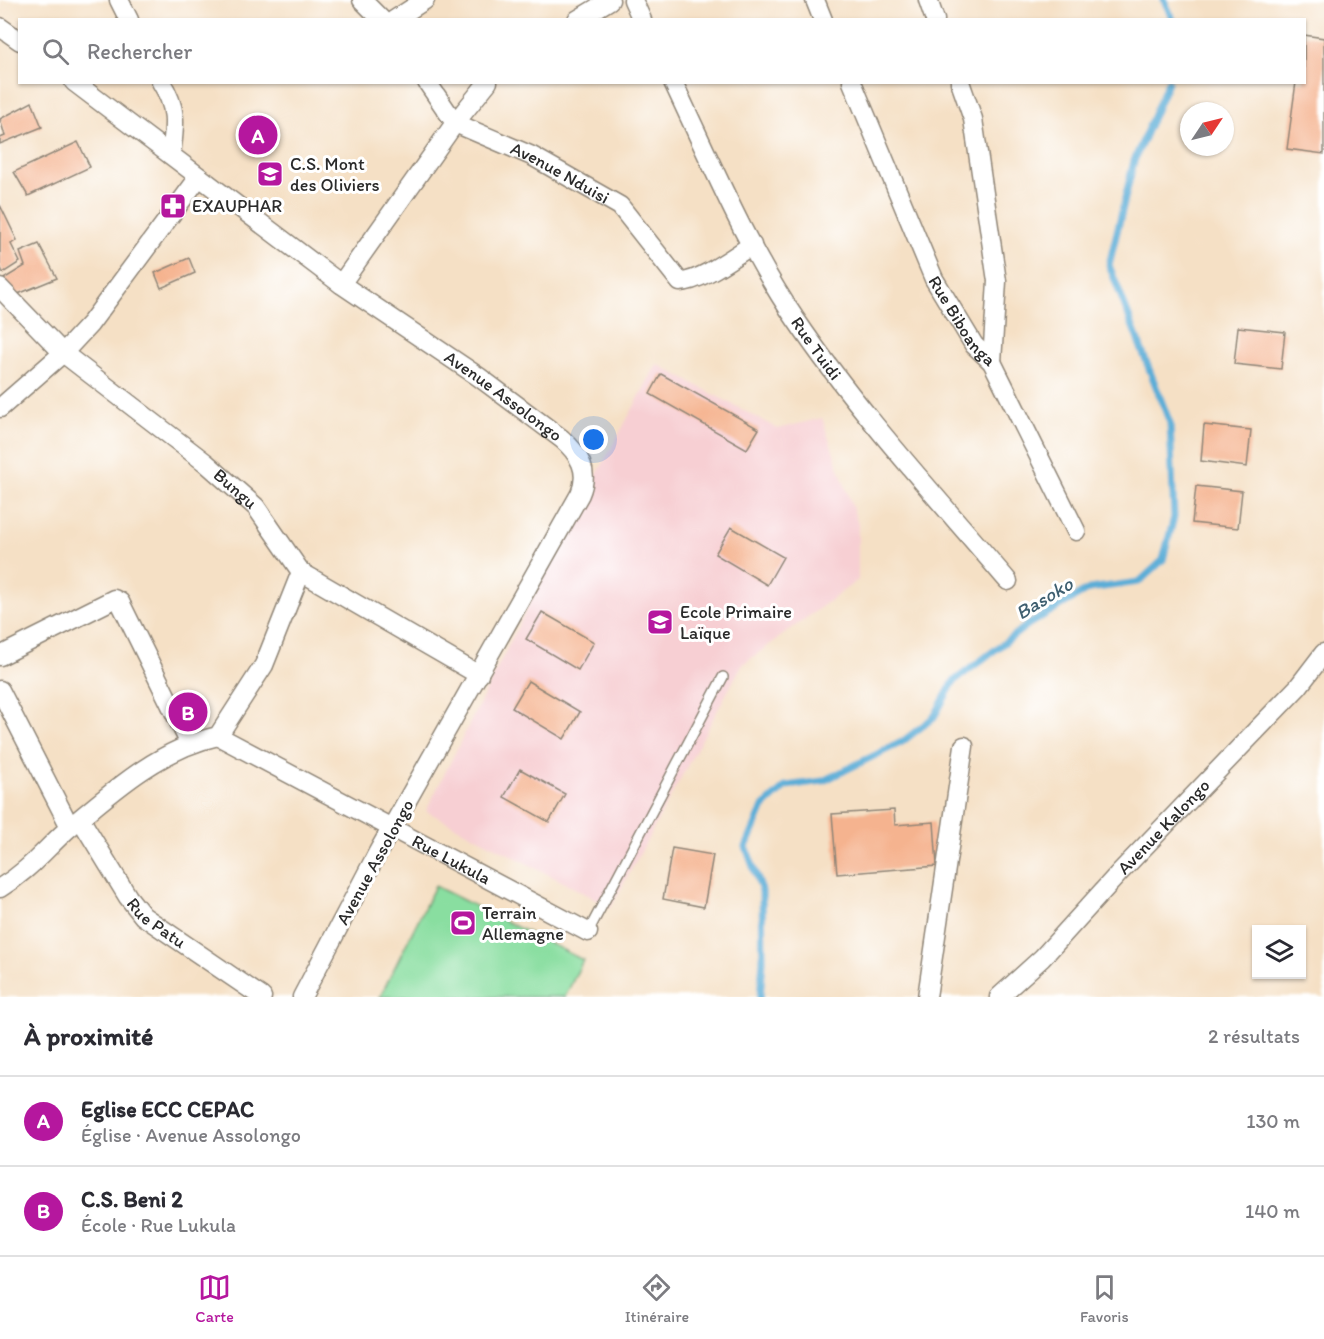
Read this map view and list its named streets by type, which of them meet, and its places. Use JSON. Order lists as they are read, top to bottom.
{
  "streets": {
    "street": [
      "Avenue Nduisi",
      "Rue Biboanga",
      "Rue Tuidi",
      "Avenue Assolongo",
      "Bungu",
      "Avenue Kalongo",
      "Rue Lukula",
      "Rue Patu"
    ]
  },
  "crossings": [
    ["Avenue Nduisi", "Rue Tuidi"],
    ["Avenue Assolongo", "Bungu"],
    ["Avenue Assolongo", "Rue Lukula"]
  ],
  "water": ["Basoko"],
  "places": {
    "school or university": ["C.S. Mont des Oliviers", "Ecole Primaire Laïque"],
    "pharmacy": ["EXAUPHAR"],
    "sports": ["Terrain Allemagne"]
  },
  "north": "top right",
  "page": {
    "search": "Rechercher",
    "pins": ["A", "B"],
    "heading": ["À proximité", "2 résultats"],
    "list": [
      {
        "mark": "A",
        "name": "Eglise ECC CEPAC",
        "note": "Église · Avenue Assolongo",
        "value": "130 m"
      },
      {
        "mark": "B",
        "name": "C.S. Beni 2",
        "note": "École · Rue Lukula",
        "value": "140 m"
      }
    ],
    "nav": ["Carte", "Itinéraire", "Favoris"]
  }
}
